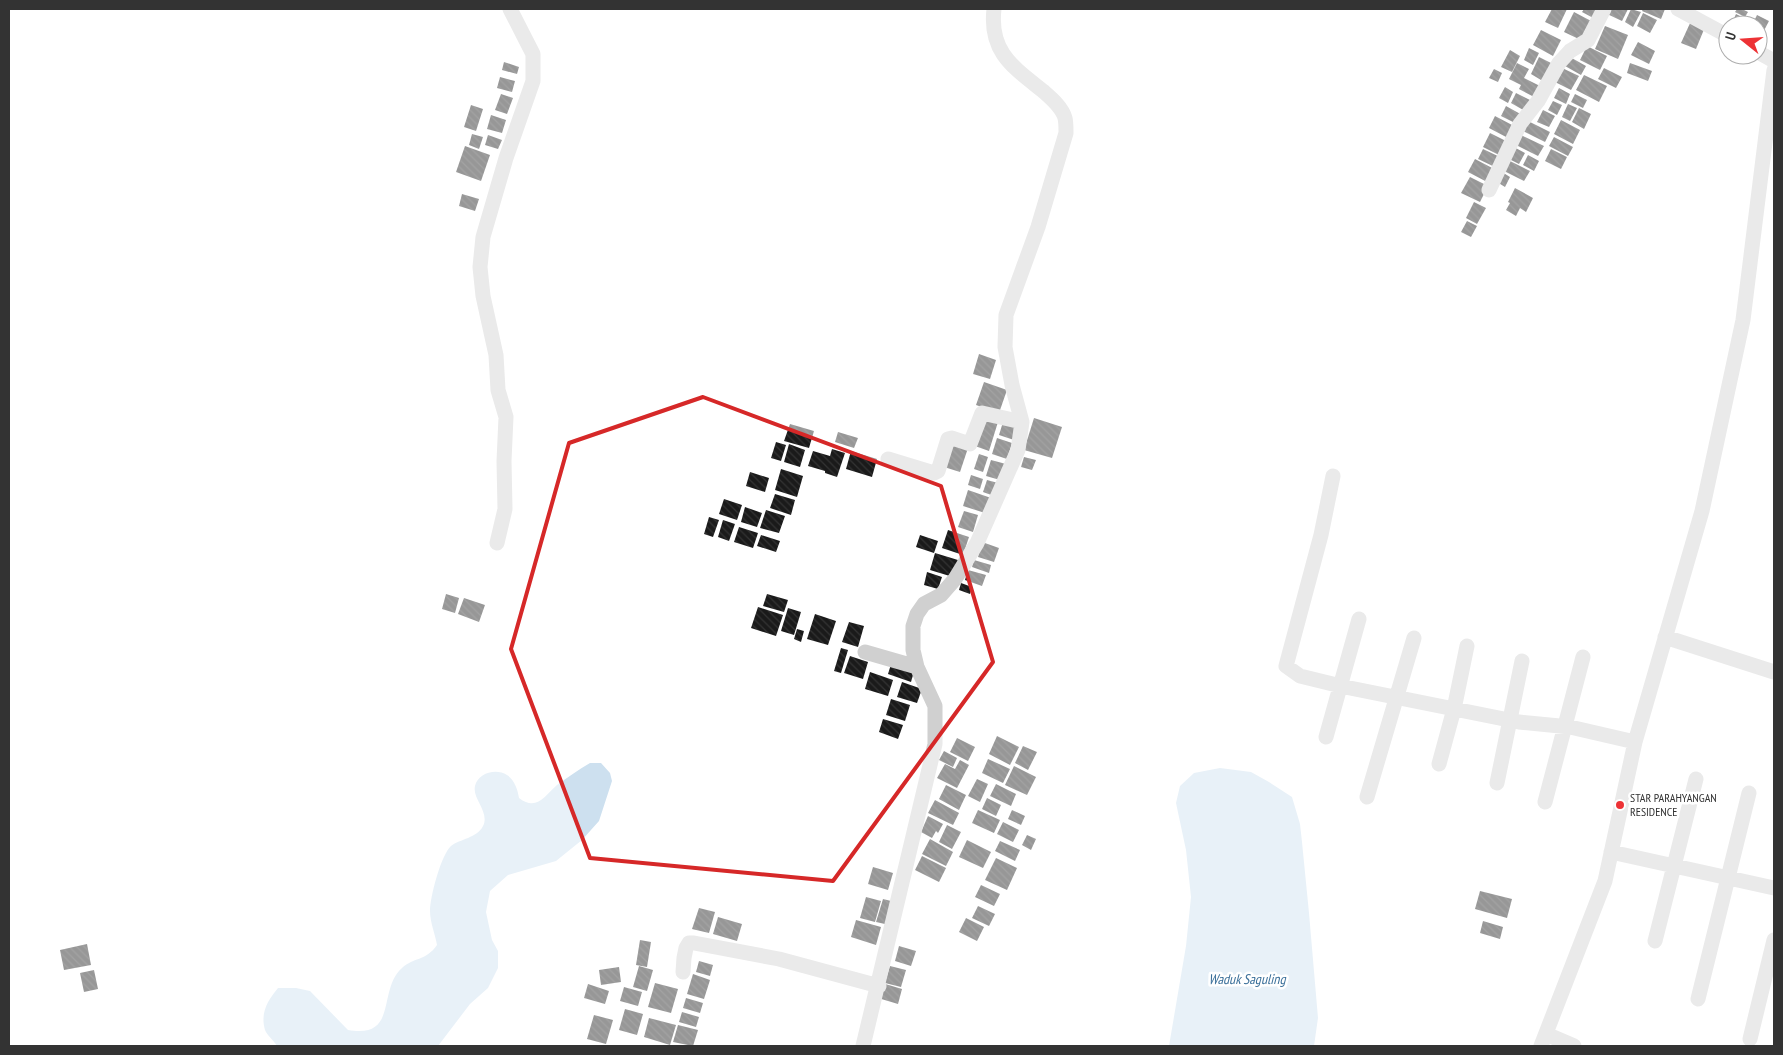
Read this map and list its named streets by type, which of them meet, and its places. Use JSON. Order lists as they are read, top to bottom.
{
  "water": ["Waduk Saguling"],
  "places": ["STAR PARAHYANGAN RESIDENCE"],
  "north": "left"
}
